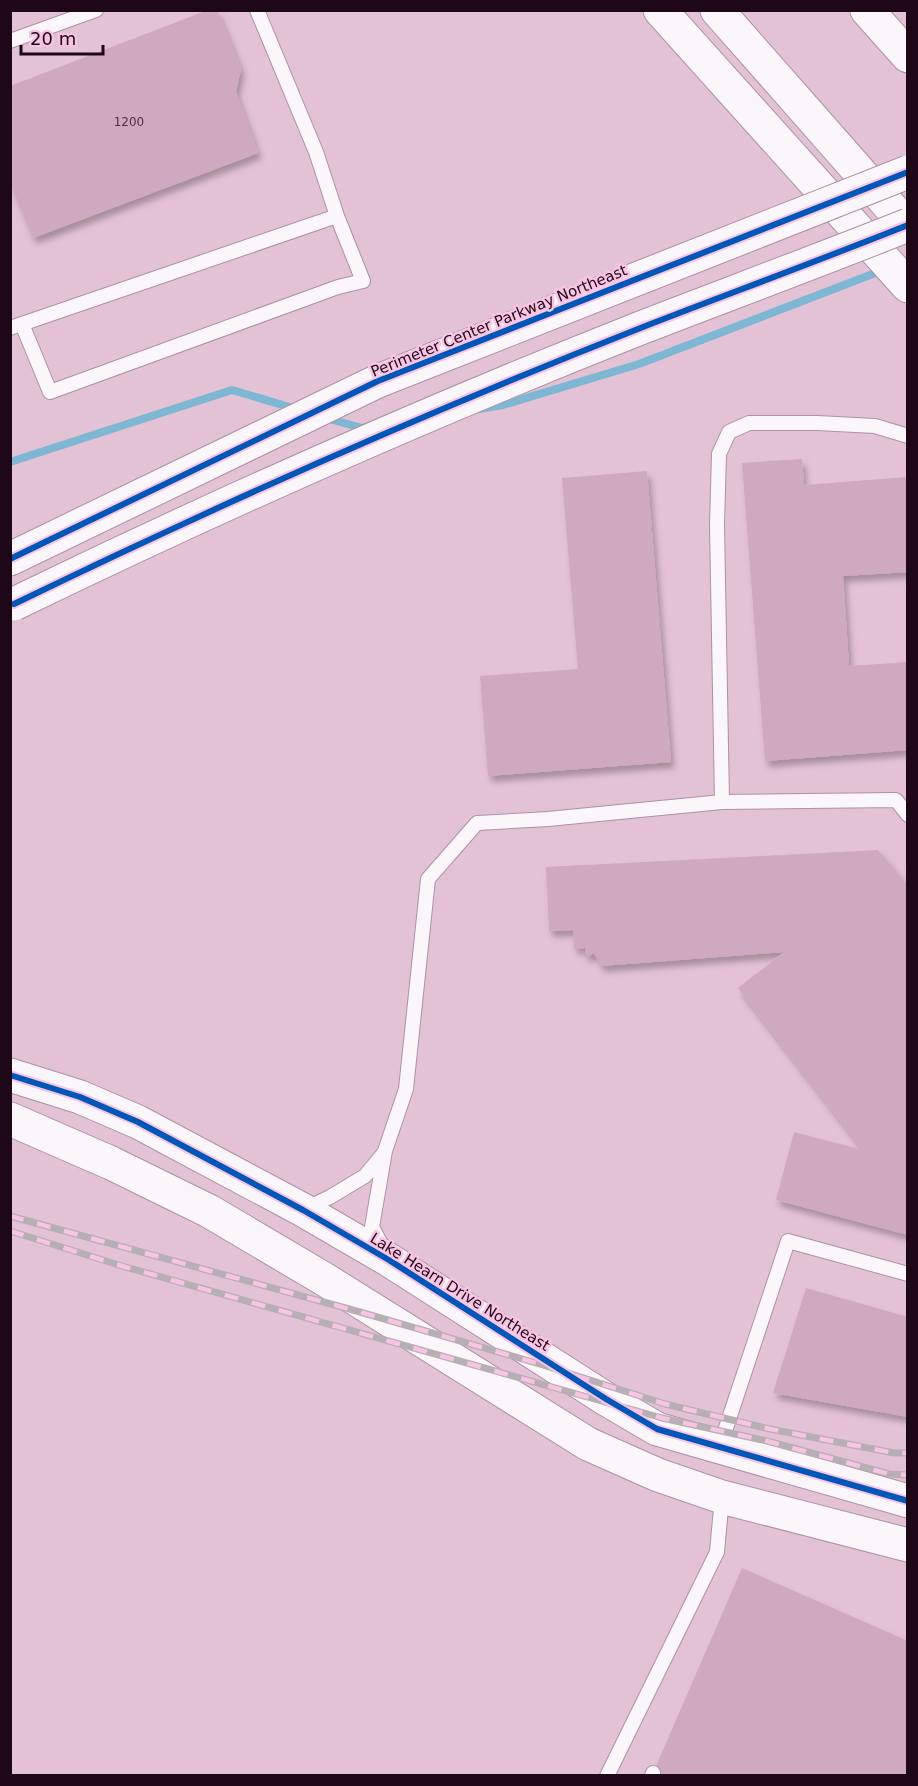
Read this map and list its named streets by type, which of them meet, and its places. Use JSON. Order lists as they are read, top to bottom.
{
  "streets": {
    "main road": ["Perimeter Center Parkway Northeast", "Lake Hearn Drive Northeast"]
  },
  "house_numbers": ["1200"],
  "scale_bar": "20 m"
}
